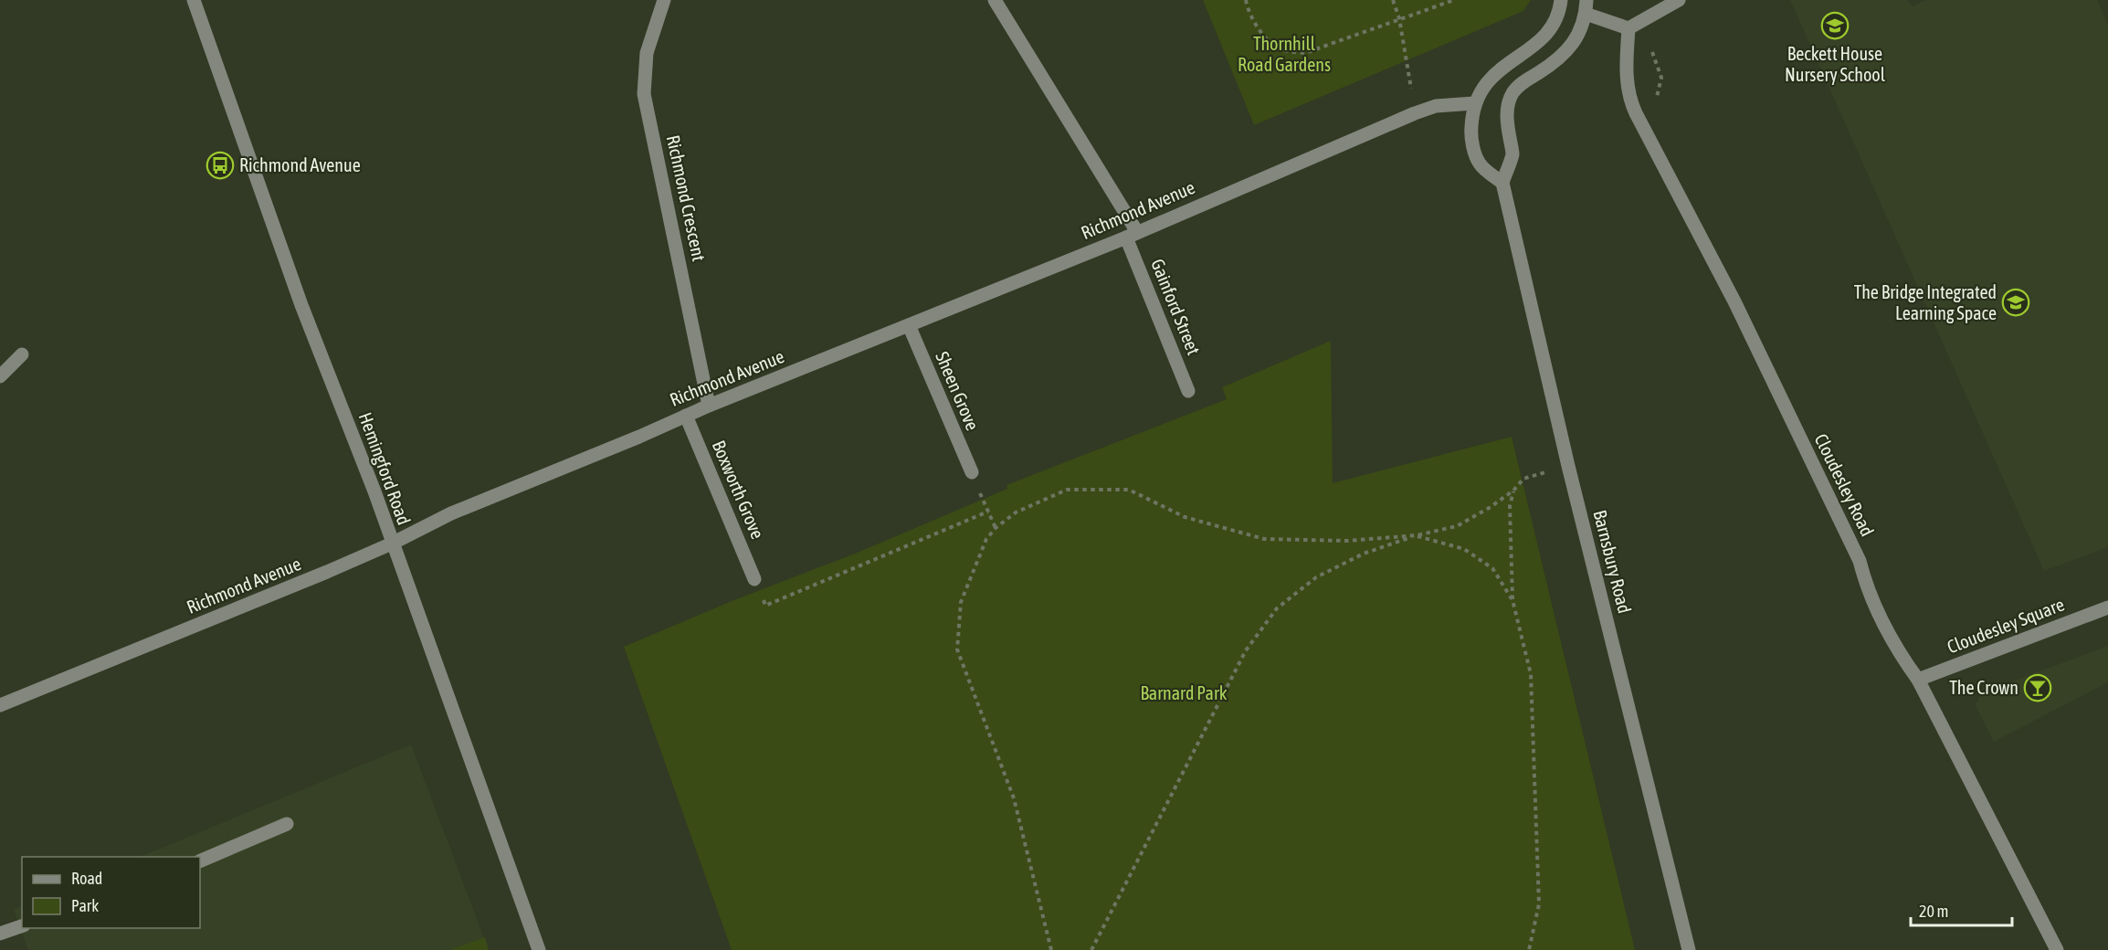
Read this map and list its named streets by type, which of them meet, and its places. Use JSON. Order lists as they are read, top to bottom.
{
  "streets": {
    "street": [
      "Richmond Crescent",
      "Richmond Avenue",
      "Gainford Street",
      "Sheen Grove",
      "Hemingford Road",
      "Cloudesley Road",
      "Boxworth Grove",
      "Barnsbury Road",
      "Cloudesley Square"
    ]
  },
  "crossings": [
    ["Richmond Crescent", "Richmond Avenue"],
    ["Richmond Avenue", "Gainford Street"],
    ["Richmond Avenue", "Sheen Grove"],
    ["Richmond Avenue", "Hemingford Road"],
    ["Richmond Avenue", "Boxworth Grove"],
    ["Cloudesley Road", "Cloudesley Square"]
  ],
  "parks": ["Thornhill Road Gardens", "Barnard Park"],
  "places": {
    "school or university": ["Beckett House Nursery School", "The Bridge Integrated Learning Space"],
    "bus stop": ["Richmond Avenue"],
    "bar": ["The Crown"]
  },
  "legend": ["Road", "Park"],
  "scale_bar": "20 m"
}
